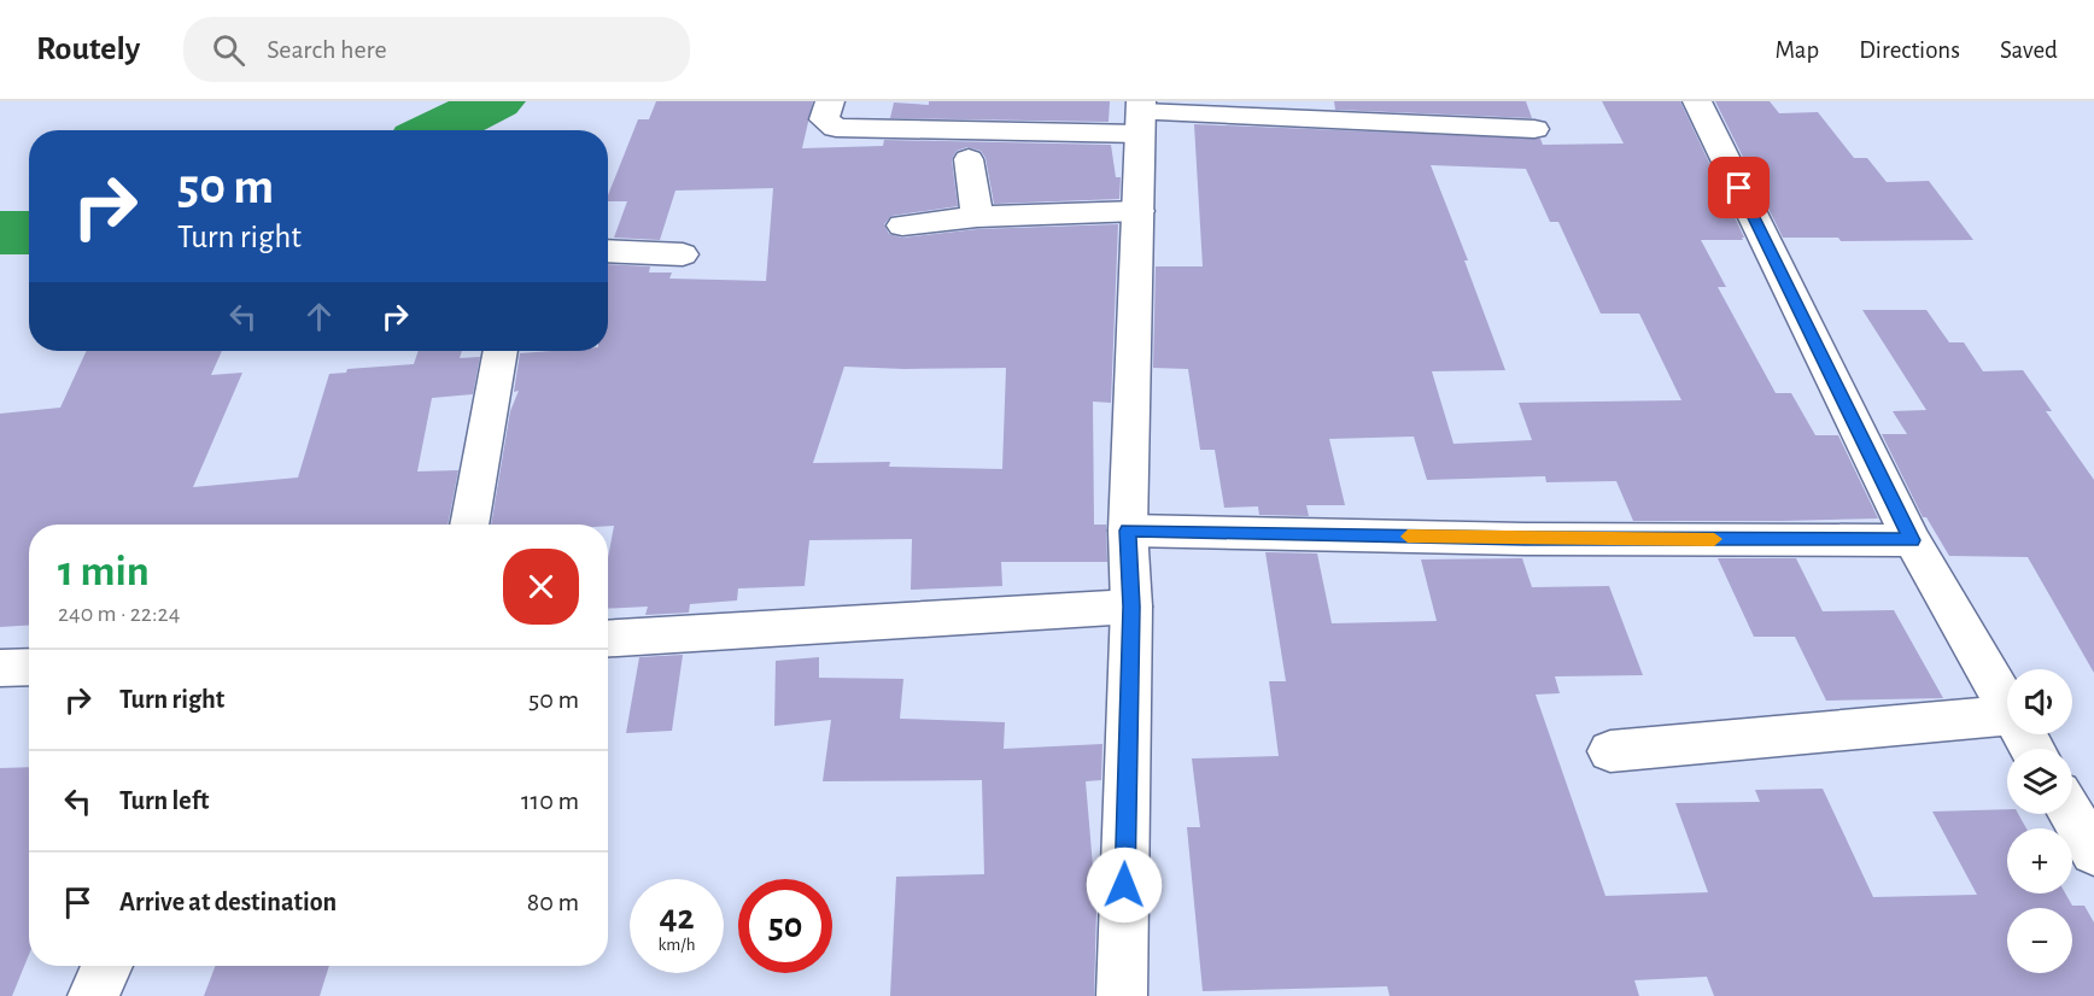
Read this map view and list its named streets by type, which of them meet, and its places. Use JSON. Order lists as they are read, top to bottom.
{
  "page": {
    "header": "Routely",
    "search": "Search here",
    "nav": ["Map", "Directions", "Saved"],
    "turn": ["50 m", "Turn right"],
    "heading": ["1 min", "240 m · 22:24"],
    "list": [
      {
        "name": "Turn right",
        "value": "50 m"
      },
      {
        "name": "Turn left",
        "value": "110 m"
      },
      {
        "name": "Arrive at destination",
        "value": "80 m"
      }
    ],
    "map_buttons": ["+", "−"],
    "speed": "42 km/h",
    "limit": "50"
  }
}
